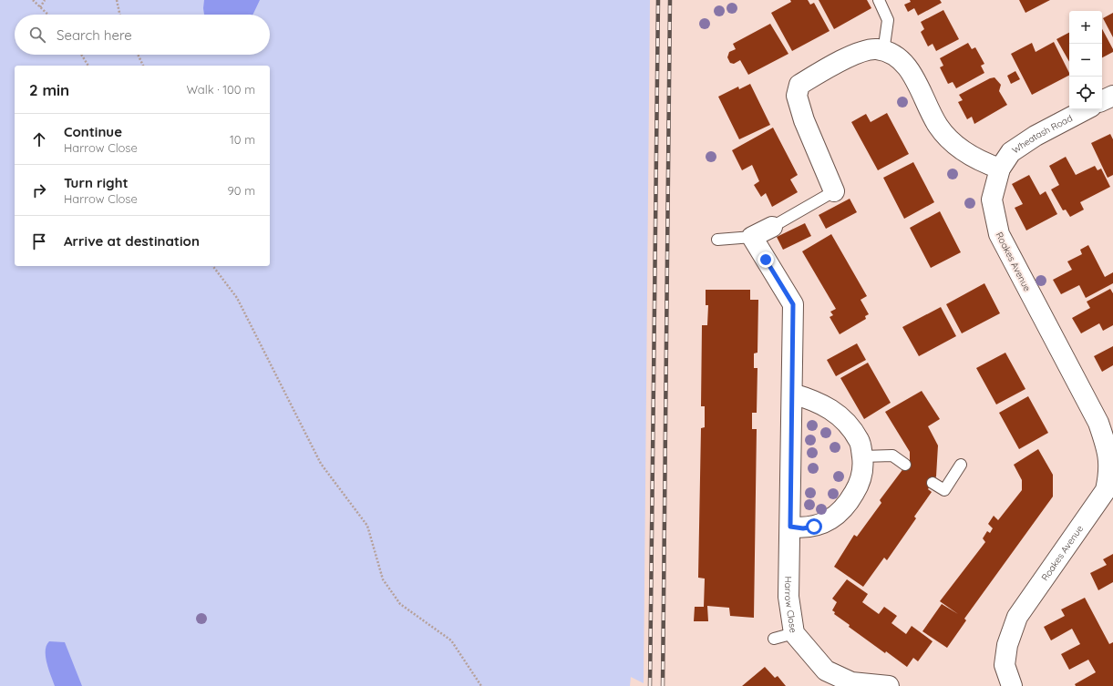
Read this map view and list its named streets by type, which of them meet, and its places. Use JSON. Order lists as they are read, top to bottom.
{
  "streets": {
    "street": ["Wheatash Road", "Roakes Avenue", "Harrow Close"]
  },
  "crossings": [
    ["Wheatash Road", "Roakes Avenue"]
  ],
  "page": {
    "map_buttons": ["+", "−"],
    "search": "Search here",
    "heading": ["2 min", "Walk · 100 m"],
    "list": [
      ["Continue", "Harrow Close", "10 m"],
      ["Turn right", "Harrow Close", "90 m"],
      "Arrive at destination"
    ]
  }
}
